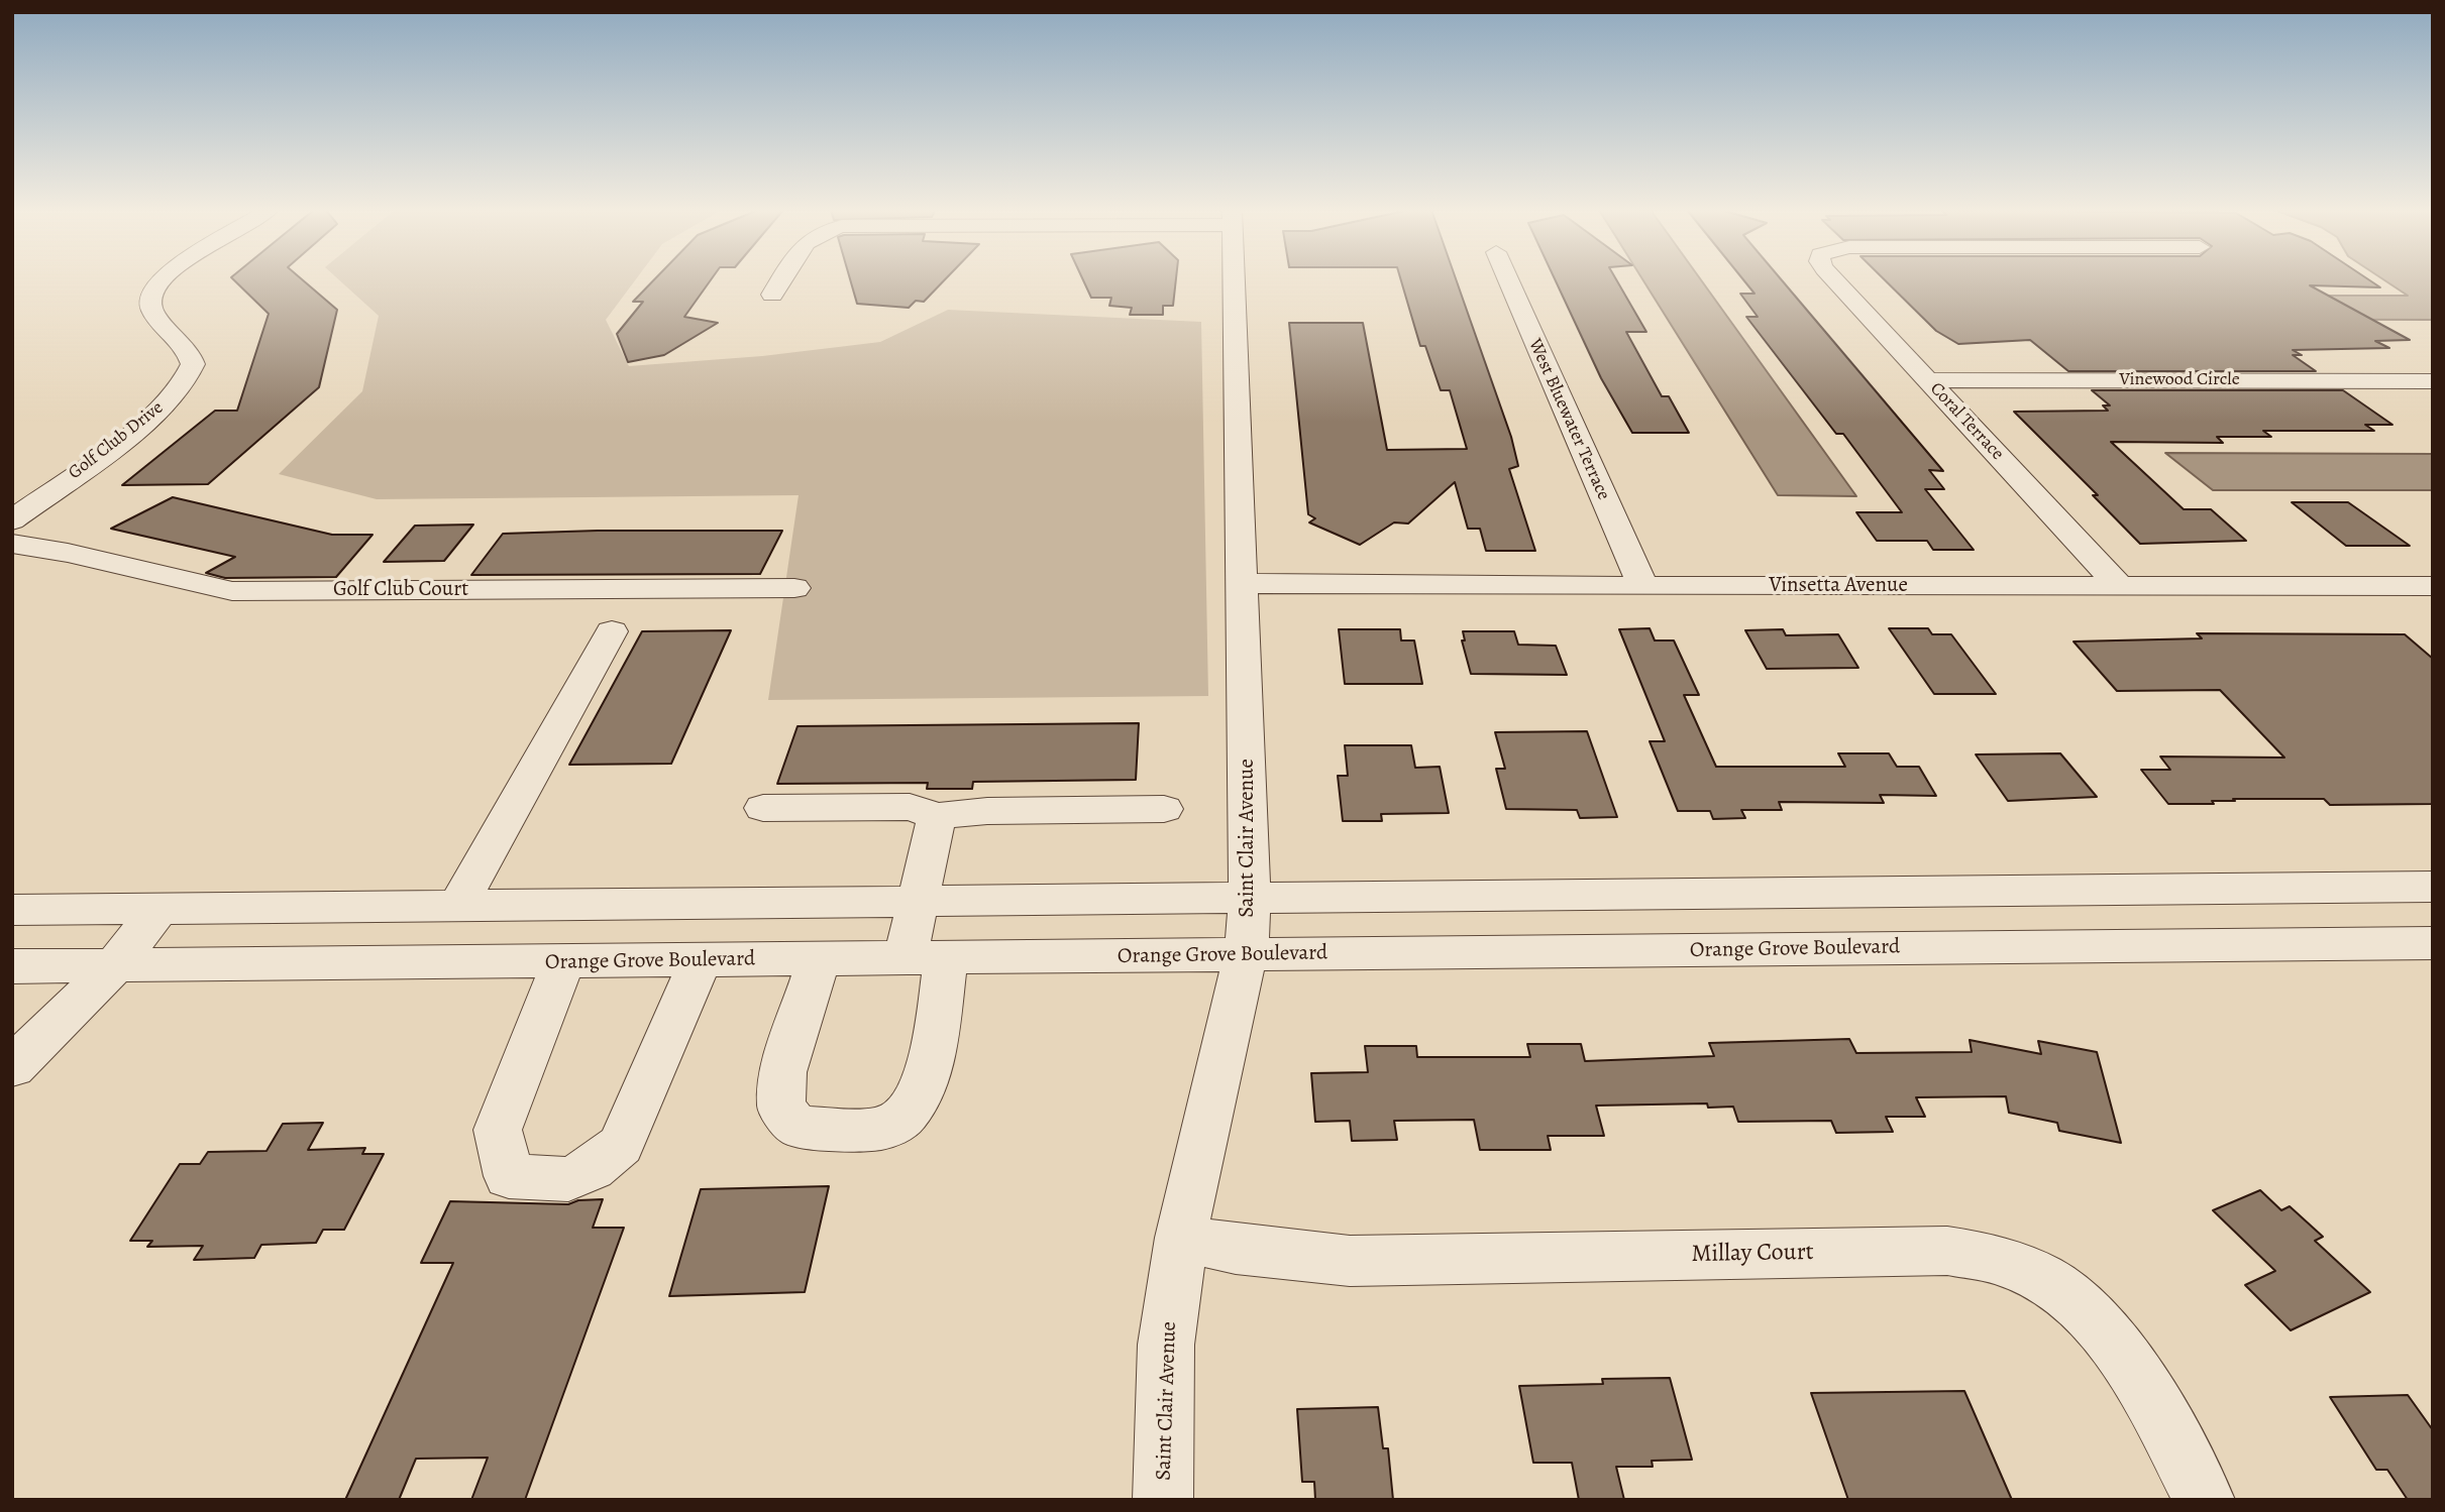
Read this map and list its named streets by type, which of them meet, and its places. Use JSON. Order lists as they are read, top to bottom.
{
  "streets": {
    "street": [
      "Vinewood Circle",
      "West Bluewater Terrace",
      "Coral Terrace",
      "Golf Club Drive",
      "Vinsetta Avenue",
      "Golf Club Court",
      "Saint Clair Avenue",
      "Orange Grove Boulevard",
      "Millay Court"
    ]
  },
  "crossings": [
    ["Vinewood Circle", "Coral Terrace"],
    ["West Bluewater Terrace", "Vinsetta Avenue"],
    ["Coral Terrace", "Vinsetta Avenue"],
    ["Vinsetta Avenue", "Saint Clair Avenue"],
    ["Saint Clair Avenue", "Orange Grove Boulevard"],
    ["Saint Clair Avenue", "Millay Court"]
  ]
}
